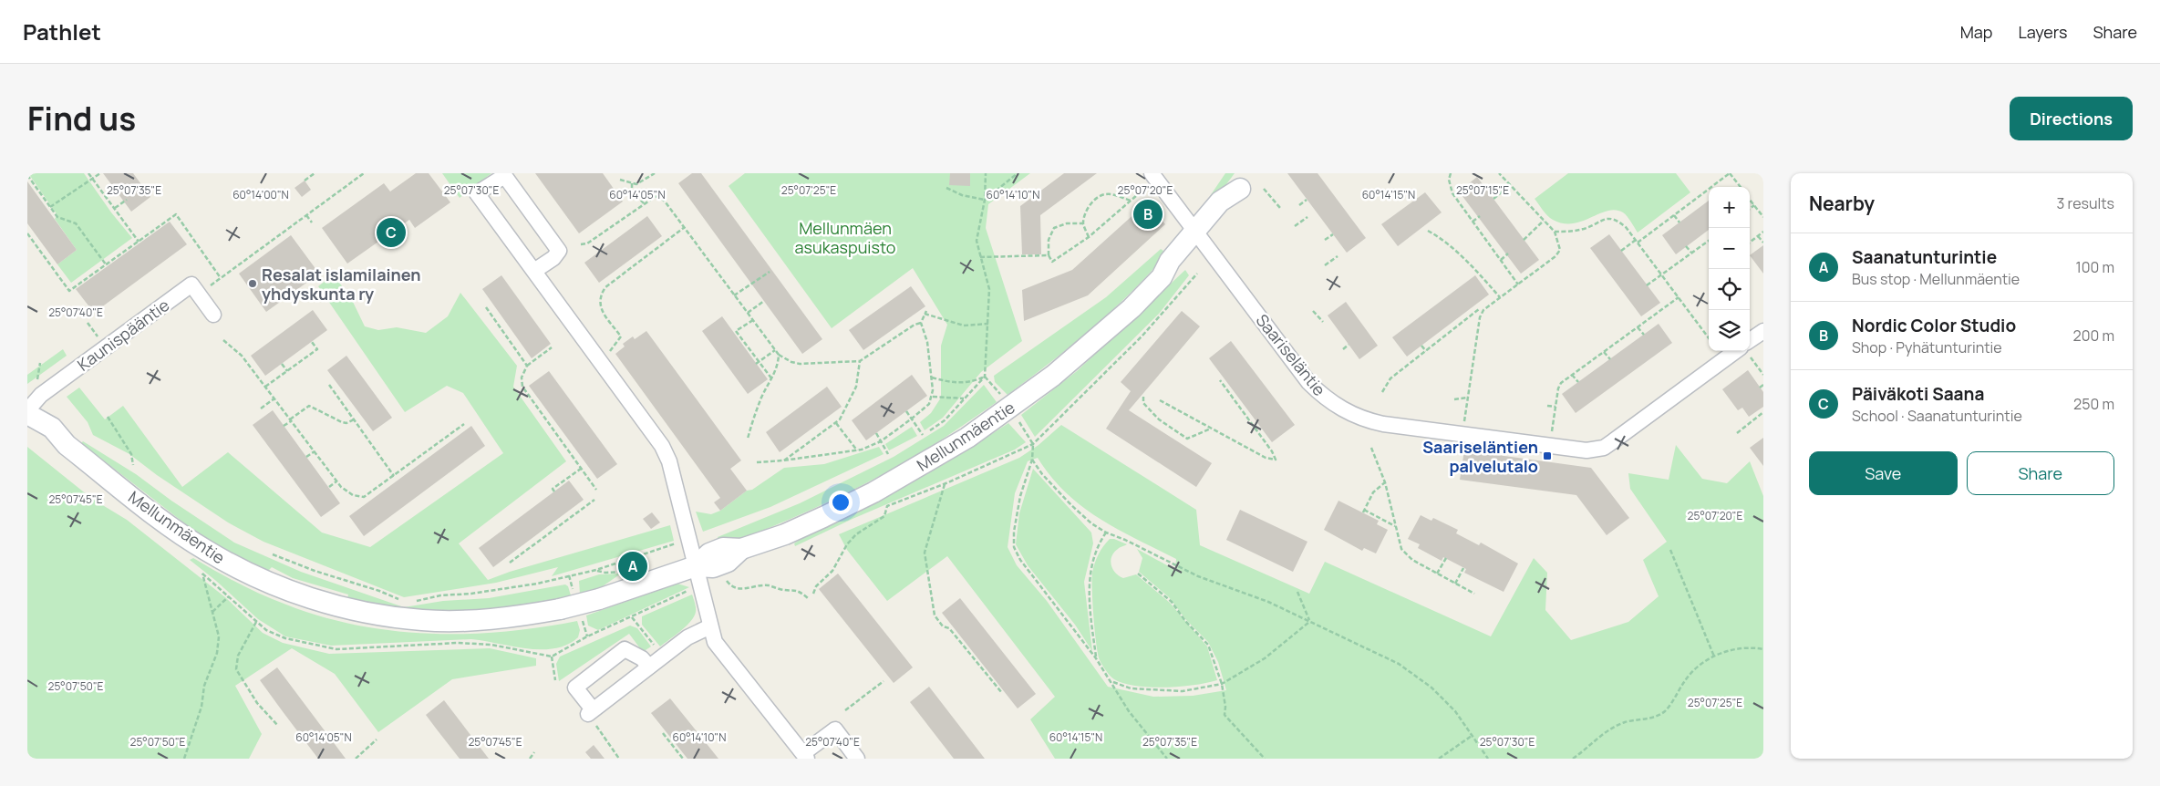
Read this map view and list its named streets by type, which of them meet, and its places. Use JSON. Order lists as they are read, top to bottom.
{
  "streets": {
    "main road": ["Mellunmäentie"],
    "street": ["Kaunispääntie", "Saariseläntie"]
  },
  "crossings": [
    ["Saariseläntie", "Mellunmäentie"]
  ],
  "parks": ["Mellunmäen asukaspuisto"],
  "places": {
    "other": ["Resalat islamilainen yhdyskunta ry"],
    "transit": ["Saariseläntien palvelutalo"]
  },
  "page": {
    "header": "Pathlet",
    "nav": ["Map", "Layers", "Share"],
    "title": "Find us",
    "buttons": [
      "Directions",
      ["Save", "Share"]
    ],
    "heading": ["Nearby", "3 results"],
    "map_buttons": ["+", "−"],
    "pins": ["B", "C", "A"],
    "list": [
      {
        "mark": "A",
        "name": "Saanatunturintie",
        "note": "Bus stop · Mellunmäentie",
        "value": "100 m"
      },
      {
        "mark": "B",
        "name": "Nordic Color Studio",
        "note": "Shop · Pyhätunturintie",
        "value": "200 m"
      },
      {
        "mark": "C",
        "name": "Päiväkoti Saana",
        "note": "School · Saanatunturintie",
        "value": "250 m"
      }
    ]
  },
  "coordinates": [
    "25°07'35\"E",
    "25°07'30\"E",
    "25°07'25\"E",
    "25°07'20\"E",
    "25°07'15\"E",
    "60°14'00\"N",
    "60°14'05\"N",
    "60°14'10\"N",
    "60°14'15\"N",
    "25°07'40\"E",
    "25°07'45\"E",
    "25°07'50\"E"
  ]
}
